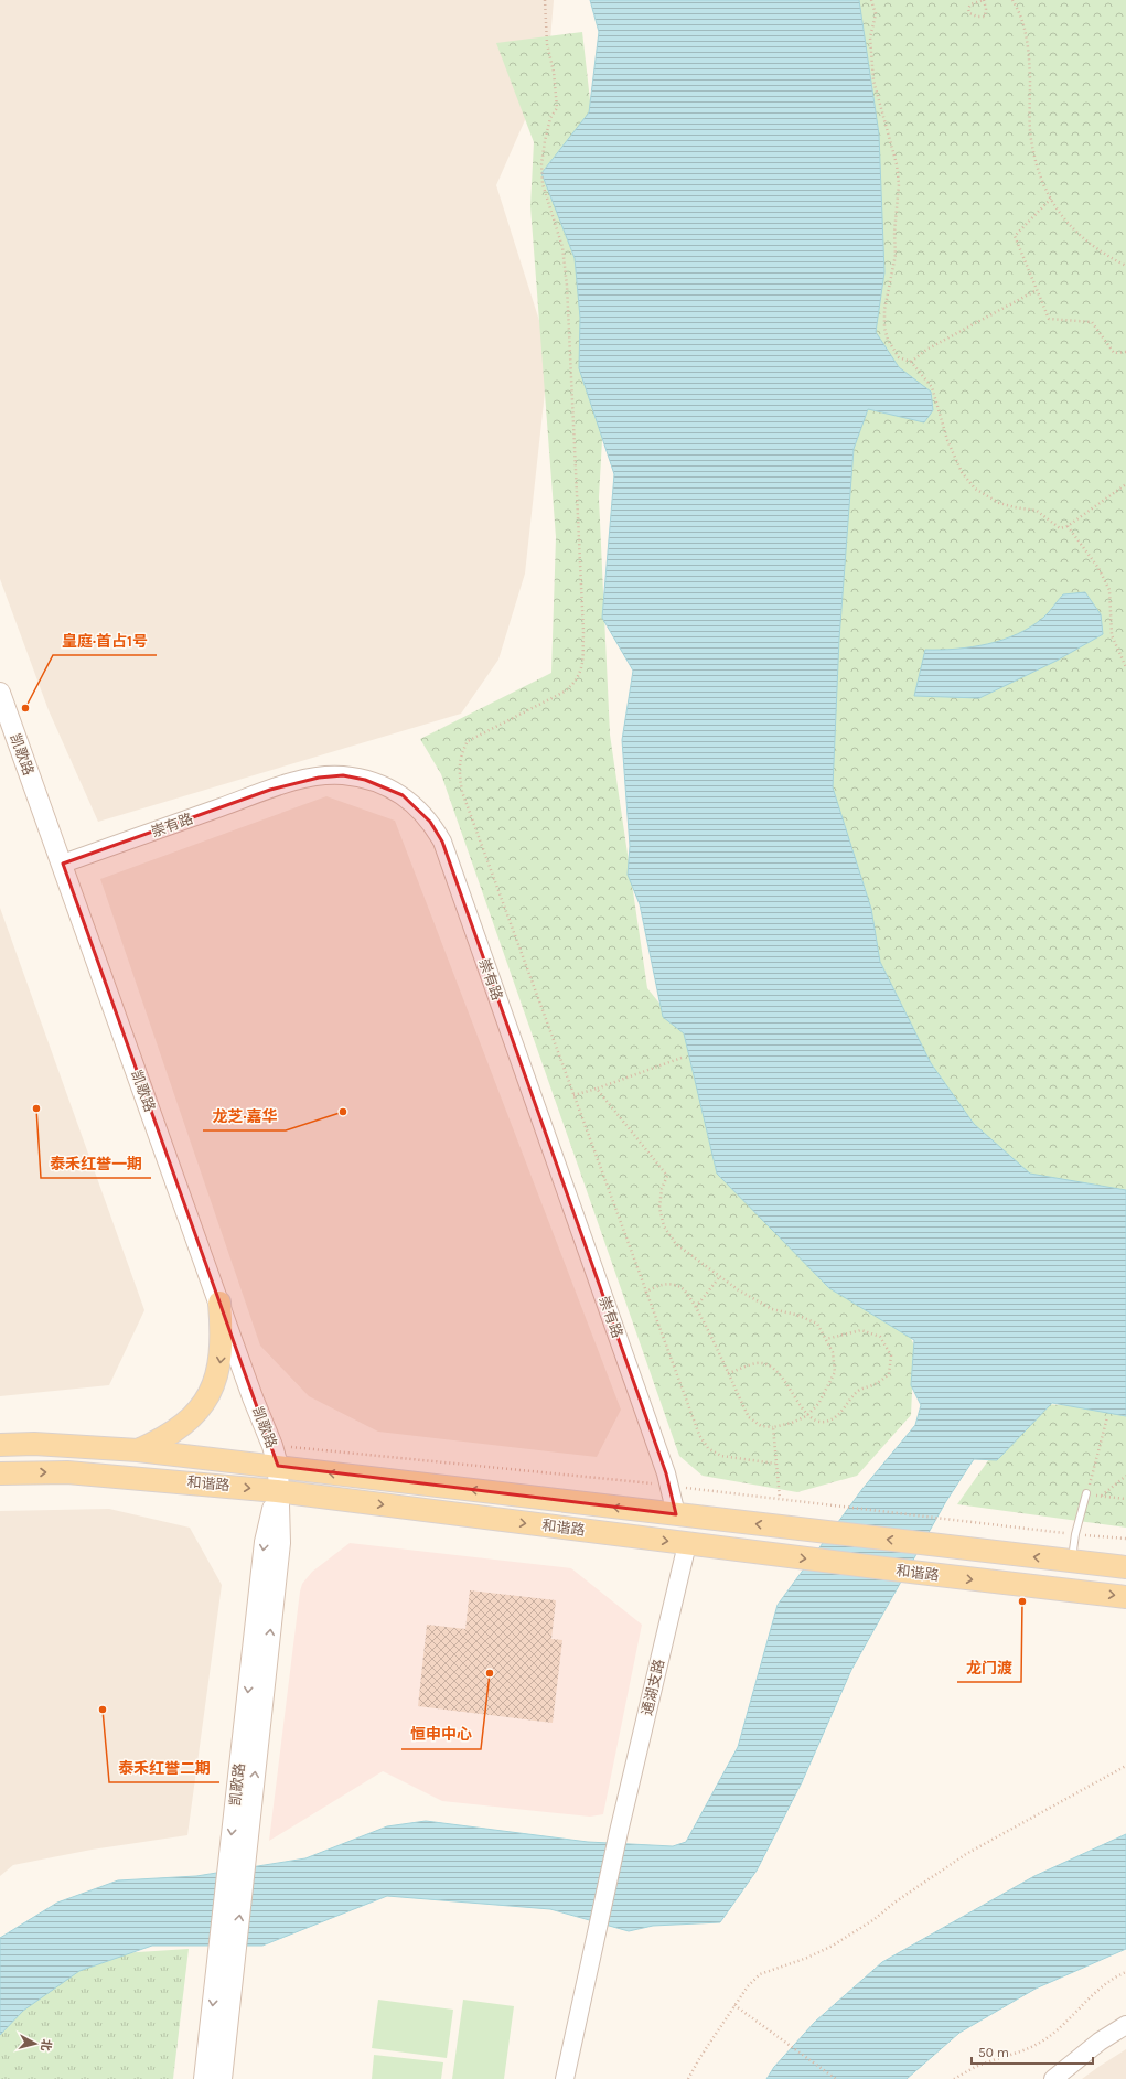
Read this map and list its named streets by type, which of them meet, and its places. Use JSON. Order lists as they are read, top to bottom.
{
  "streets": {
    "main road": ["凯歌路", "和谐路"],
    "street": ["崇有路", "通湖支路"]
  },
  "crossings": [
    ["凯歌路", "崇有路"],
    ["凯歌路", "和谐路"],
    ["崇有路", "和谐路"],
    ["和谐路", "通湖支路"]
  ],
  "places": [
    "皇庭·首占1号",
    "泰禾红誉一期",
    "龙芝·嘉华",
    "龙门渡",
    "恒申中心",
    "泰禾红誉二期"
  ],
  "scale_bar": "50 m",
  "north": "right"
}
